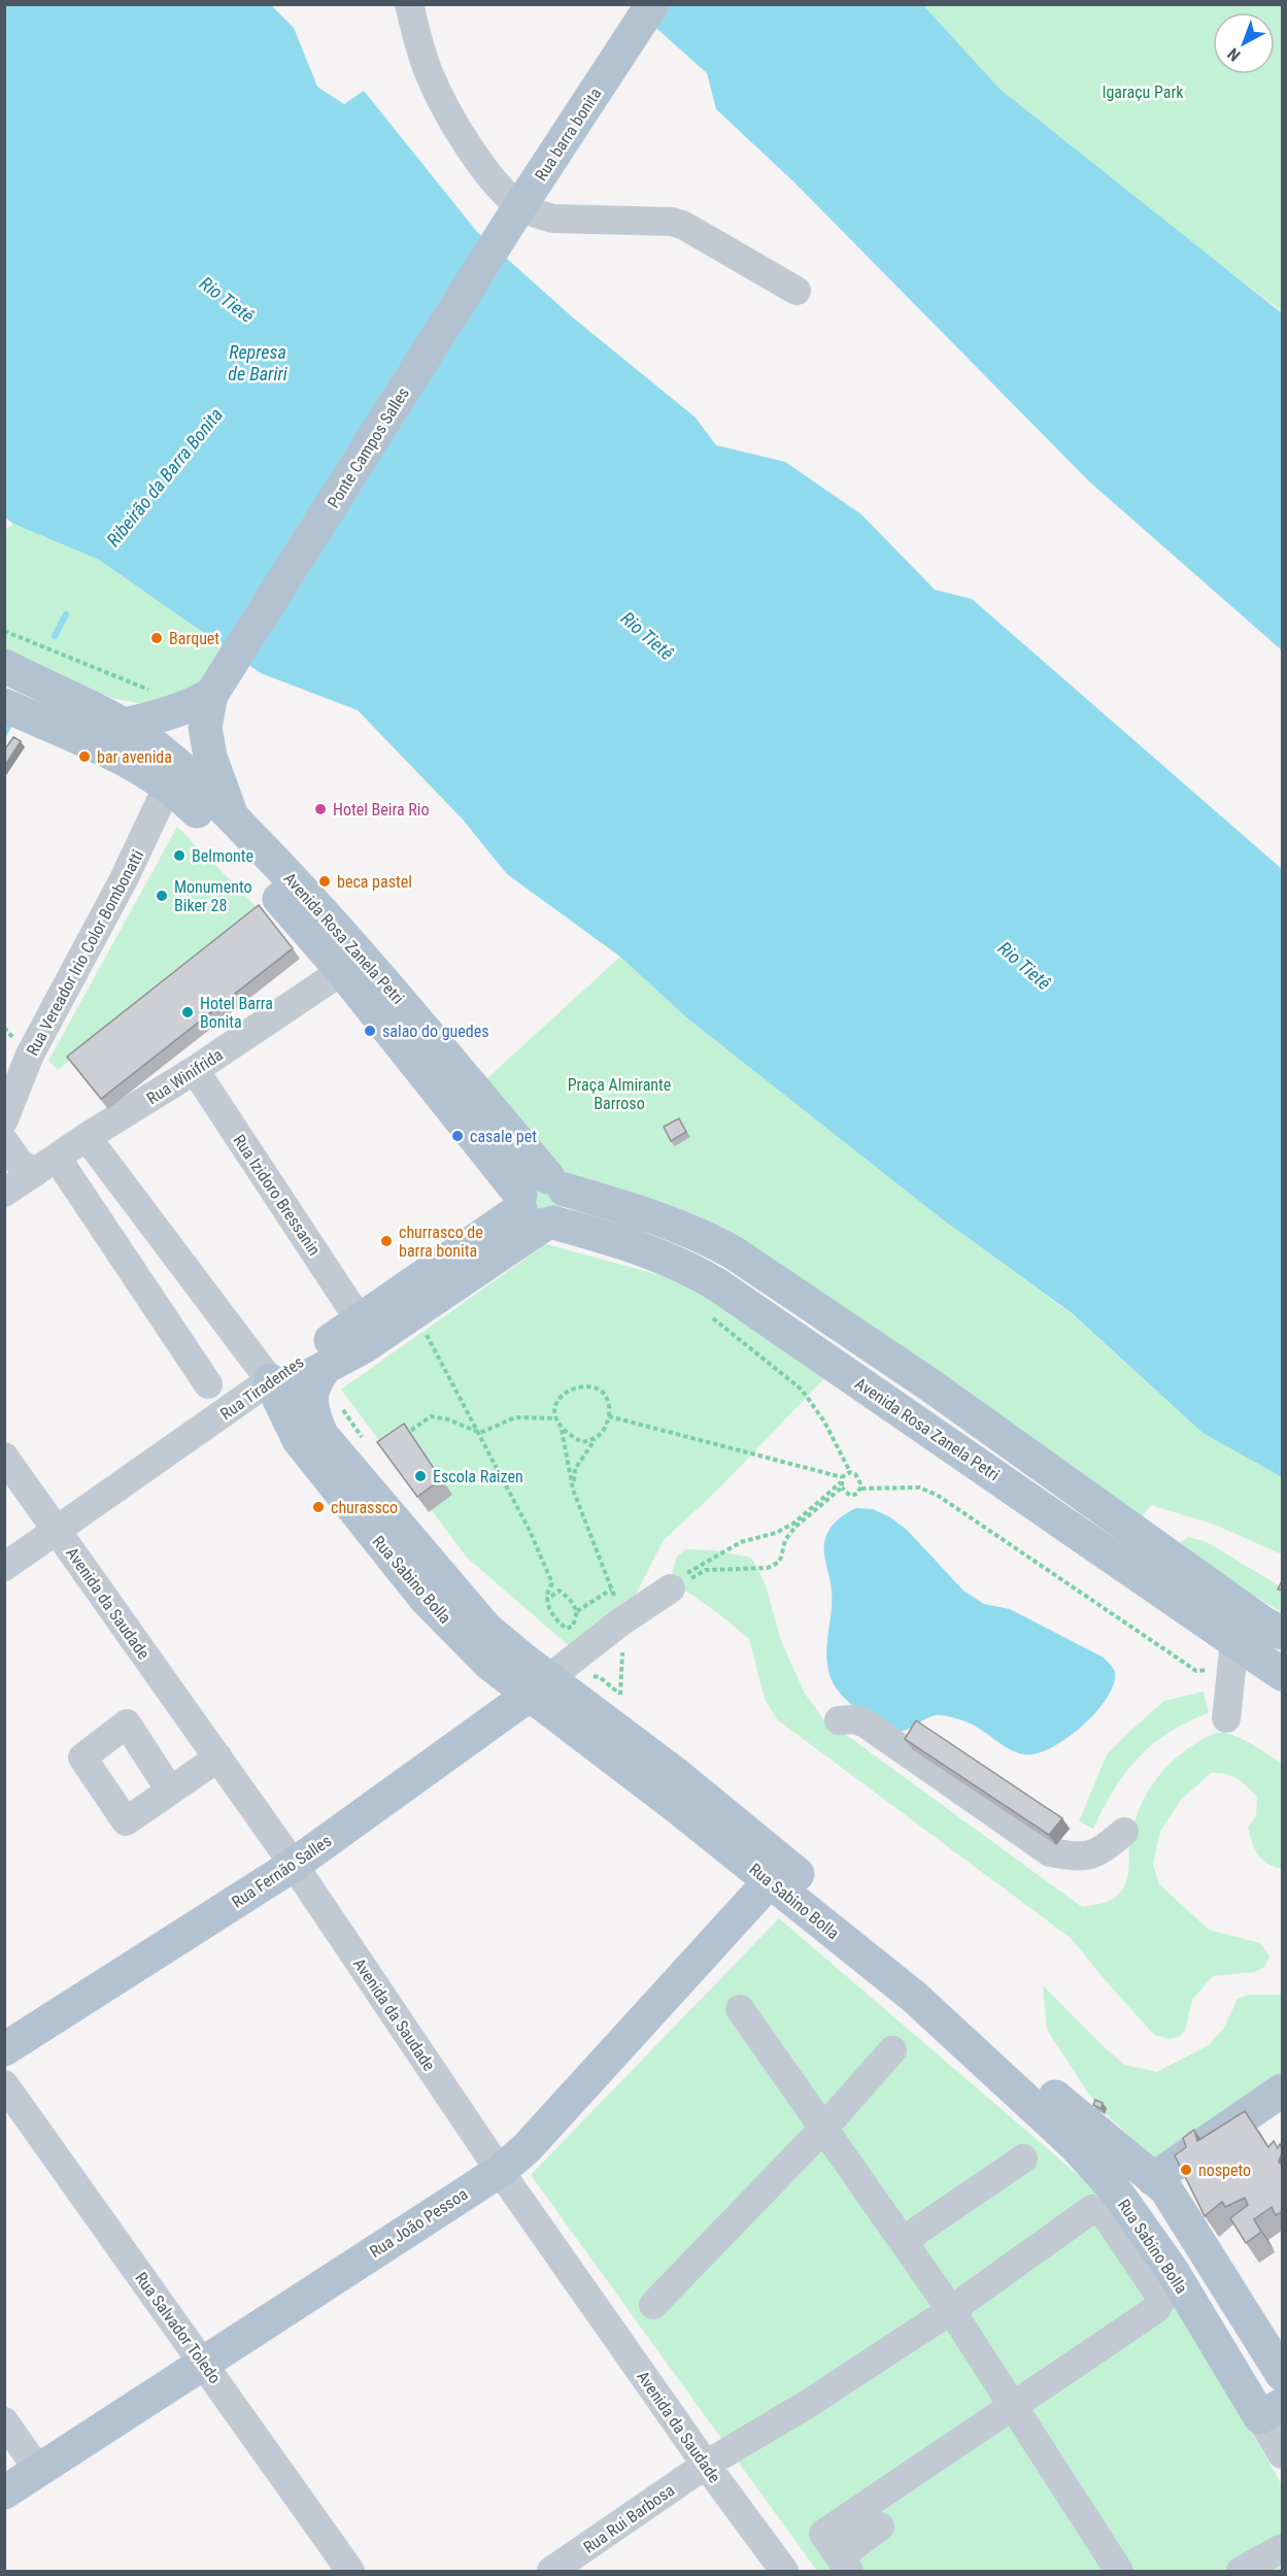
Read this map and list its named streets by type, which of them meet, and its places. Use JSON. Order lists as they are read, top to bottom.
{
  "streets": {
    "main road": [
      "Rua barra bonita",
      "Ponte Campos Salles",
      "Avenida Rosa Zanela Petri",
      "Rua Tiradentes",
      "Rua Sabino Bolla",
      "Rua Fernão Salles",
      "Rua João Pessoa"
    ],
    "street": [
      "Rua Vereador Irio Color Bombonatti",
      "Rua Winifrida",
      "Rua Izidoro Bressanin",
      "Avenida da Saudade",
      "Rua Salvador Toledo",
      "Rua Rui Barbosa"
    ]
  },
  "crossings": [
    ["Rua barra bonita", "Ponte Campos Salles"],
    ["Avenida Rosa Zanela Petri", "Rua Vereador Irio Color Bombonatti"],
    ["Avenida Rosa Zanela Petri", "Rua Winifrida"],
    ["Avenida Rosa Zanela Petri", "Rua Tiradentes"],
    ["Rua Winifrida", "Rua Izidoro Bressanin"],
    ["Rua Winifrida", "Rua Sabino Bolla"],
    ["Rua Izidoro Bressanin", "Rua Tiradentes"],
    ["Rua Tiradentes", "Rua Sabino Bolla"],
    ["Rua Tiradentes", "Avenida da Saudade"],
    ["Rua Sabino Bolla", "Rua Fernão Salles"],
    ["Rua Sabino Bolla", "Rua João Pessoa"],
    ["Avenida da Saudade", "Rua Fernão Salles"],
    ["Avenida da Saudade", "Rua João Pessoa"],
    ["Avenida da Saudade", "Rua Rui Barbosa"],
    ["Rua João Pessoa", "Rua Salvador Toledo"]
  ],
  "water": ["Rio Tietê", "Represa de Bariri", "Ribeirão da Barra Bonita"],
  "parks": ["Igaraçu Park", "Praça Almirante Barroso"],
  "places": [
    "Barquet",
    "bar avenida",
    "Hotel Beira Rio",
    "Belmonte",
    "beca pastel",
    "Monumento Biker 28",
    "Hotel Barra Bonita",
    "salao do guedes",
    "casale pet",
    "churrasco de barra bonita",
    "Escola Raizen",
    "churassco",
    "nospeto"
  ],
  "north": "bottom left"
}
